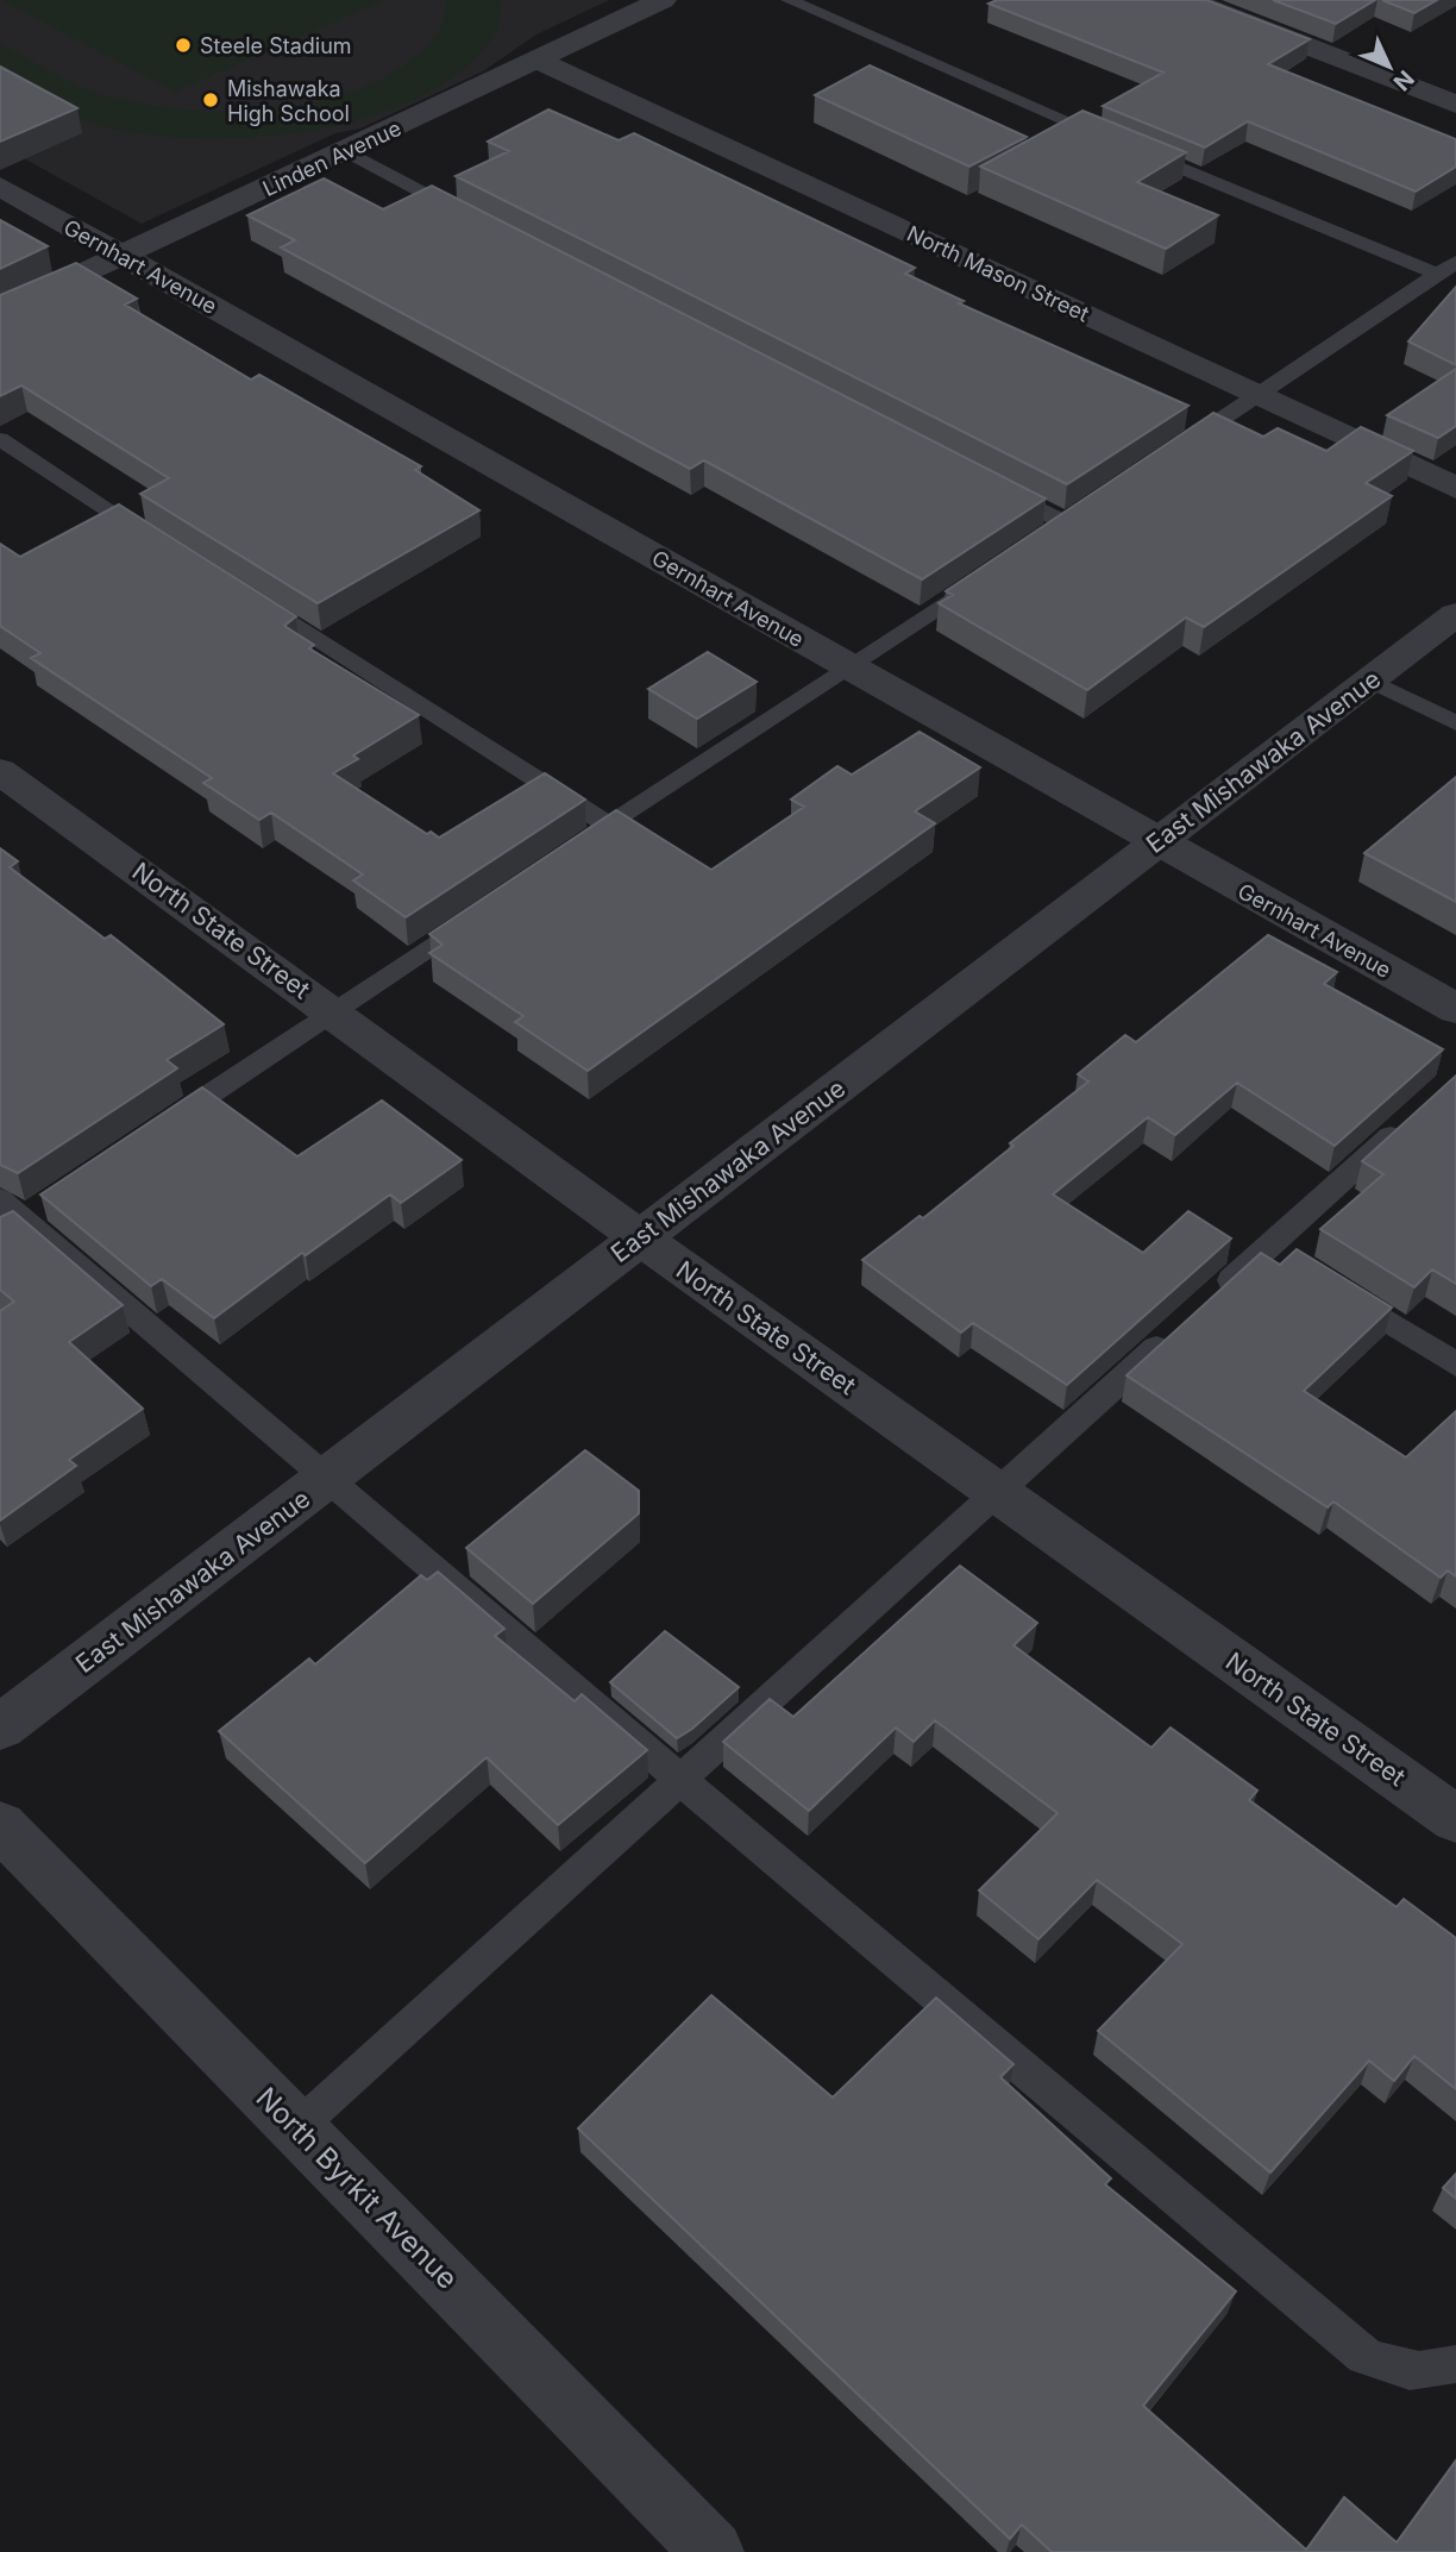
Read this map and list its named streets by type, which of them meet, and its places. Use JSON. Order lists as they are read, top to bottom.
{
  "streets": {
    "street": [
      "Linden Avenue",
      "Gernhart Avenue",
      "North Mason Street",
      "East Mishawaka Avenue",
      "North State Street",
      "North Byrkit Avenue"
    ]
  },
  "crossings": [
    ["Linden Avenue", "Gernhart Avenue"],
    ["Linden Avenue", "North Mason Street"],
    ["Gernhart Avenue", "East Mishawaka Avenue"],
    ["East Mishawaka Avenue", "North State Street"]
  ],
  "places": ["Steele Stadium", "Mishawaka High School"],
  "north": "bottom right"
}
